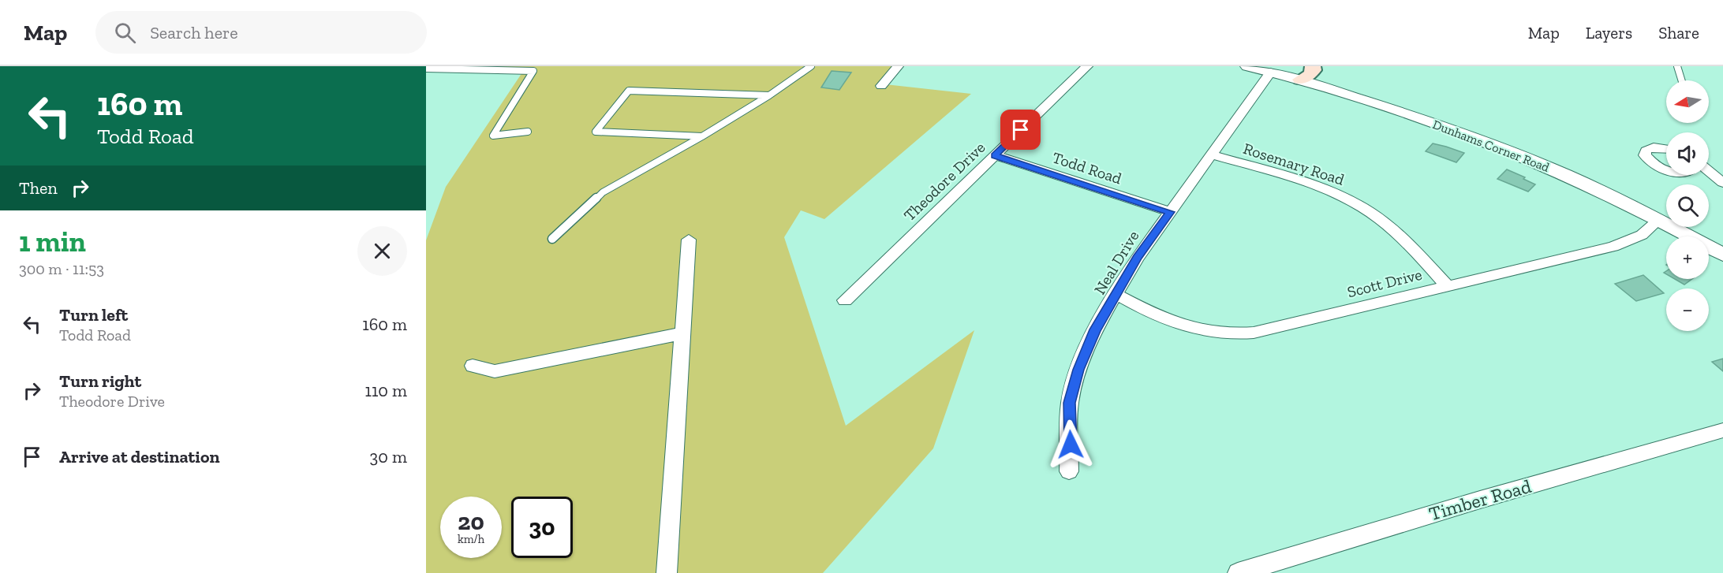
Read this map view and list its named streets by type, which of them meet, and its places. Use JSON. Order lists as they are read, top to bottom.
{
  "streets": {
    "street": [
      "Dunhams Corner Road",
      "Rosemary Road",
      "Todd Road",
      "Theodore Drive",
      "Neal Drive",
      "Scott Drive",
      "Timber Road"
    ]
  },
  "crossings": [
    ["Dunhams Corner Road", "Neal Drive"],
    ["Dunhams Corner Road", "Scott Drive"],
    ["Rosemary Road", "Neal Drive"],
    ["Rosemary Road", "Scott Drive"],
    ["Todd Road", "Theodore Drive"],
    ["Todd Road", "Neal Drive"],
    ["Neal Drive", "Scott Drive"]
  ],
  "north": "left",
  "page": {
    "header": "Map",
    "search": "Search here",
    "nav": ["Map", "Layers", "Share"],
    "turn": ["160 m", "Todd Road"],
    "map_buttons": ["+", "−"],
    "then": "Then",
    "heading": ["1 min", "300 m · 11:53"],
    "list": [
      {
        "name": "Turn left",
        "note": "Todd Road",
        "value": "160 m"
      },
      {
        "name": "Turn right",
        "note": "Theodore Drive",
        "value": "110 m"
      },
      {
        "name": "Arrive at destination",
        "value": "30 m"
      }
    ],
    "speed": "20 km/h",
    "limit": "30"
  }
}
